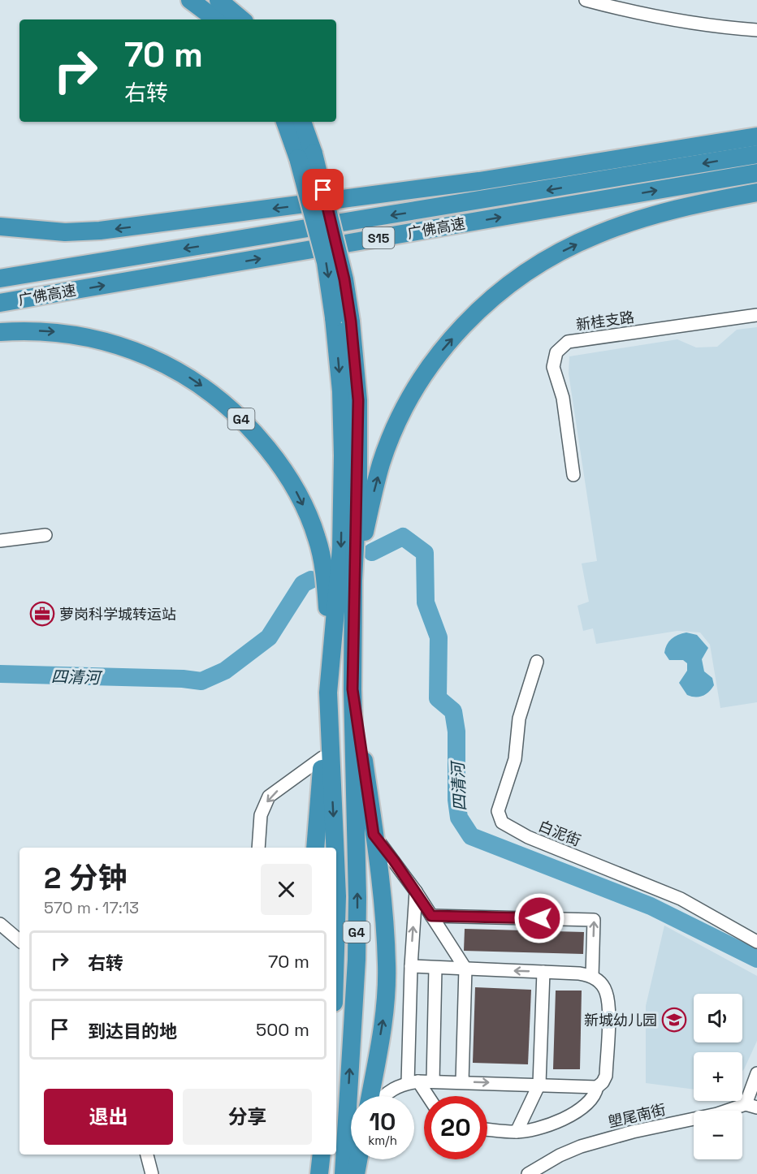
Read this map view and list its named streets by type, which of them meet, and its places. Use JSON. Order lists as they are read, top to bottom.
{
  "streets": {
    "highway": ["广佛高速", "S15", "G4"],
    "street": ["新桂支路", "白泥街", "塱尾南街"]
  },
  "water": ["四清河"],
  "places": {
    "office": ["萝岗科学城转运站"],
    "school or university": ["新城幼儿园"]
  },
  "page": {
    "turn": ["70 m", "右转"],
    "heading": ["2 分钟", "570 m · 17:13"],
    "list": [
      {
        "name": "右转",
        "value": "70 m"
      },
      {
        "name": "到达目的地",
        "value": "500 m"
      }
    ],
    "map_buttons": ["+", "−"],
    "buttons": ["退出", "分享"],
    "speed": "10 km/h",
    "limit": "20"
  }
}
